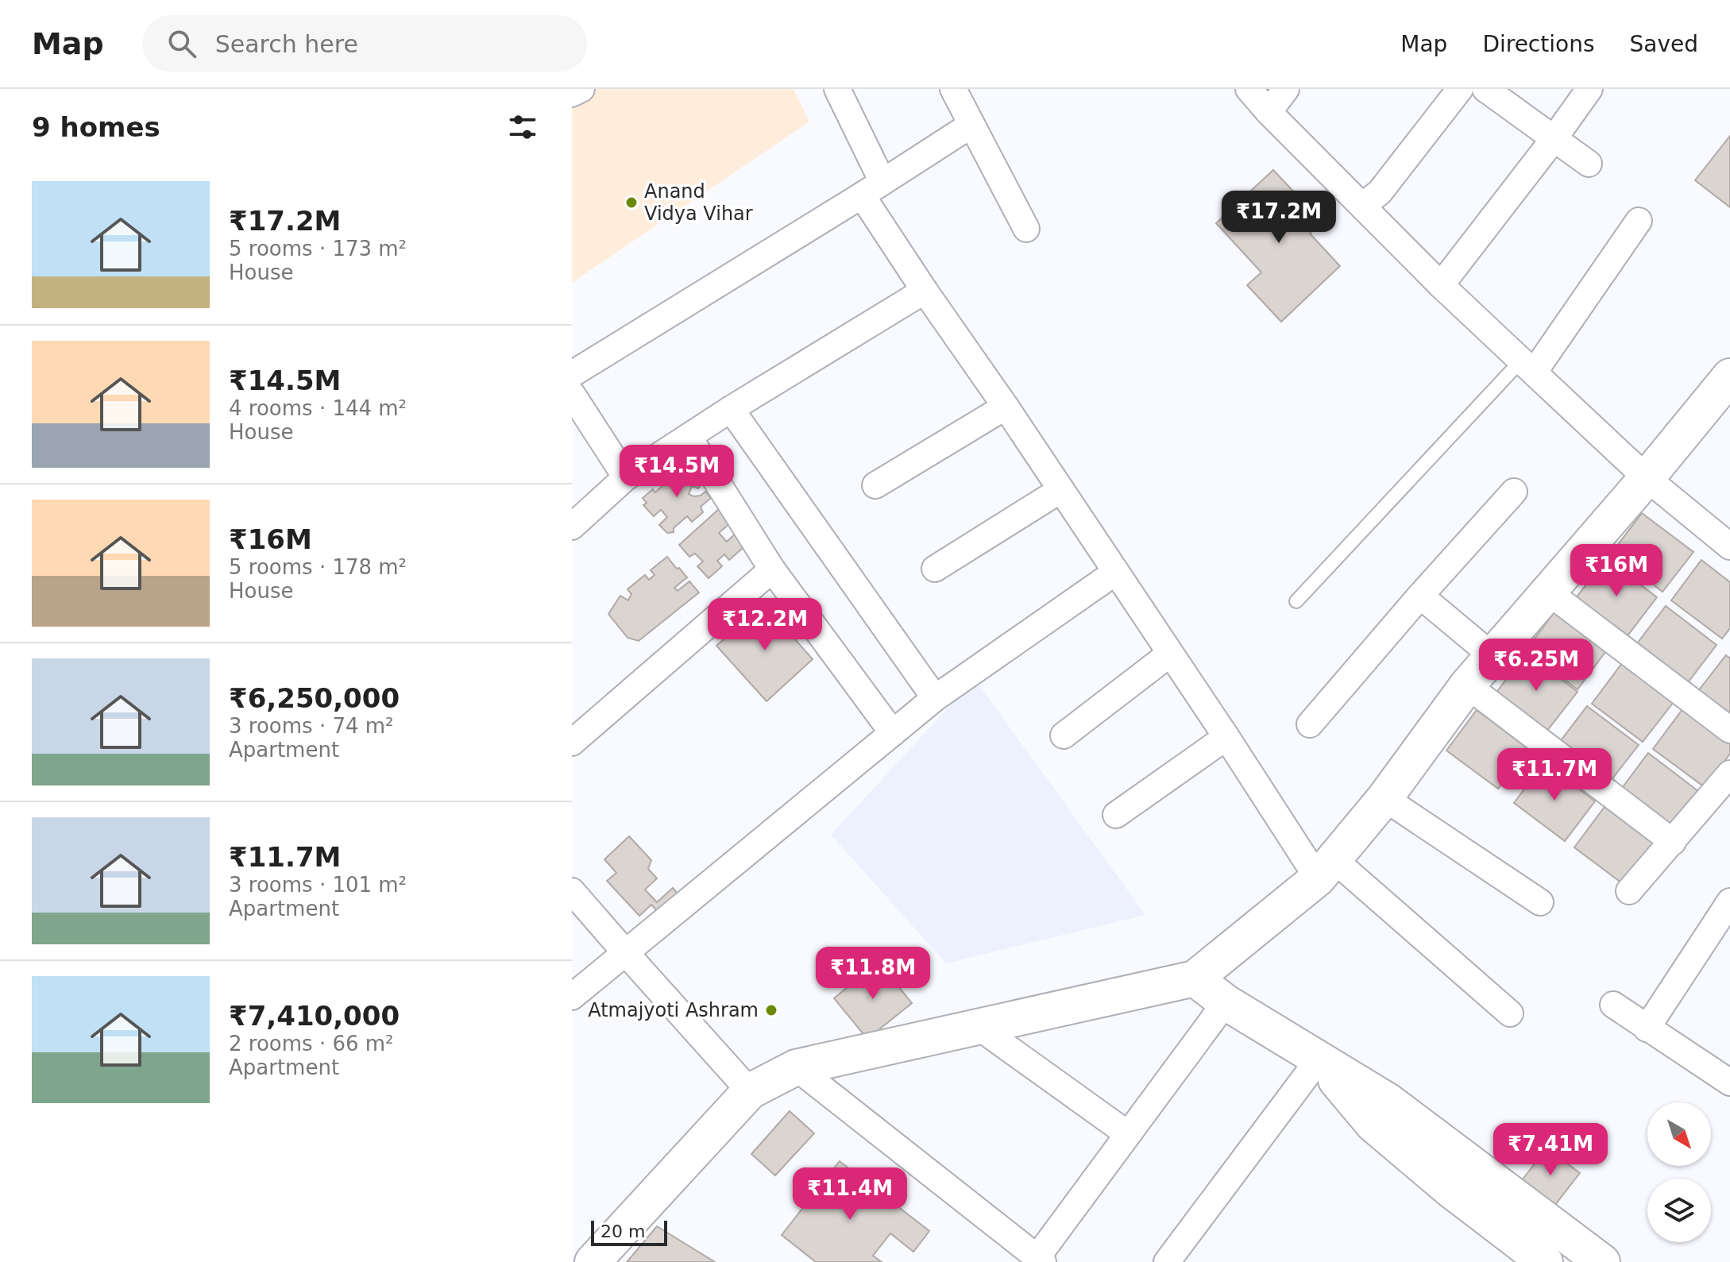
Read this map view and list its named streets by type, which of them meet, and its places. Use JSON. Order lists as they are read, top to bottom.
{
  "places": ["Anand Vidya Vihar", "Atmajyoti Ashram"],
  "scale_bar": "20 m",
  "north": "bottom right",
  "page": {
    "header": "Map",
    "search": "Search here",
    "nav": ["Map", "Directions", "Saved"],
    "heading": "9 homes",
    "list": [
      {
        "name": "₹17.2M",
        "note": "5 rooms · 173 m² · House"
      },
      {
        "name": "₹14.5M",
        "note": "4 rooms · 144 m² · House"
      },
      {
        "name": "₹16M",
        "note": "5 rooms · 178 m² · House"
      },
      {
        "name": "₹6,250,000",
        "note": "3 rooms · 74 m² · Apartment"
      },
      {
        "name": "₹11.7M",
        "note": "3 rooms · 101 m² · Apartment"
      },
      {
        "name": "₹7,410,000",
        "note": "2 rooms · 66 m² · Apartment"
      }
    ],
    "price": [
      "₹17.2M",
      "₹14.5M",
      "₹16M",
      "₹12.2M",
      "₹6.25M",
      "₹11.7M",
      "₹11.8M",
      "₹7.41M",
      "₹11.4M"
    ],
    "scale": "20 m"
  }
}
